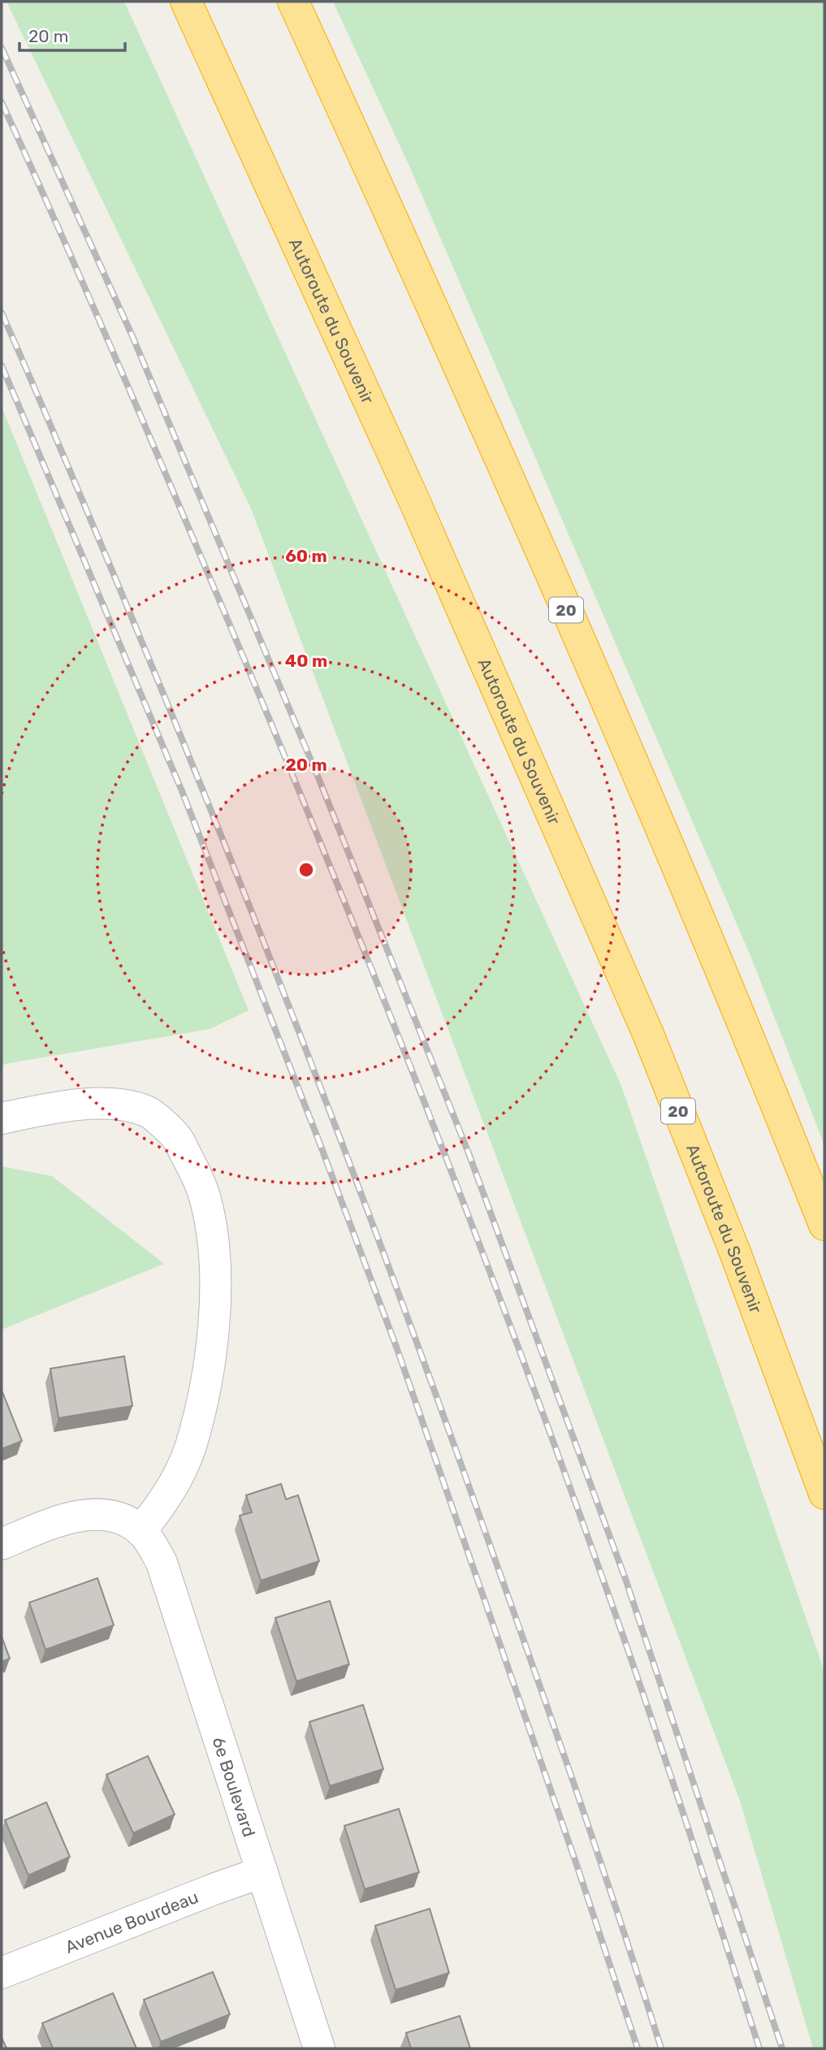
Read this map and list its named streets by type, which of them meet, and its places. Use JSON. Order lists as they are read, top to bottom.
{
  "streets": {
    "highway": ["Autoroute du Souvenir", "20"],
    "street": ["6e Boulevard", "Avenue Bourdeau"]
  },
  "crossings": [
    ["6e Boulevard", "Avenue Bourdeau"]
  ],
  "scale_bar": "20 m",
  "rings": ["60 m", "40 m", "20 m"]
}
